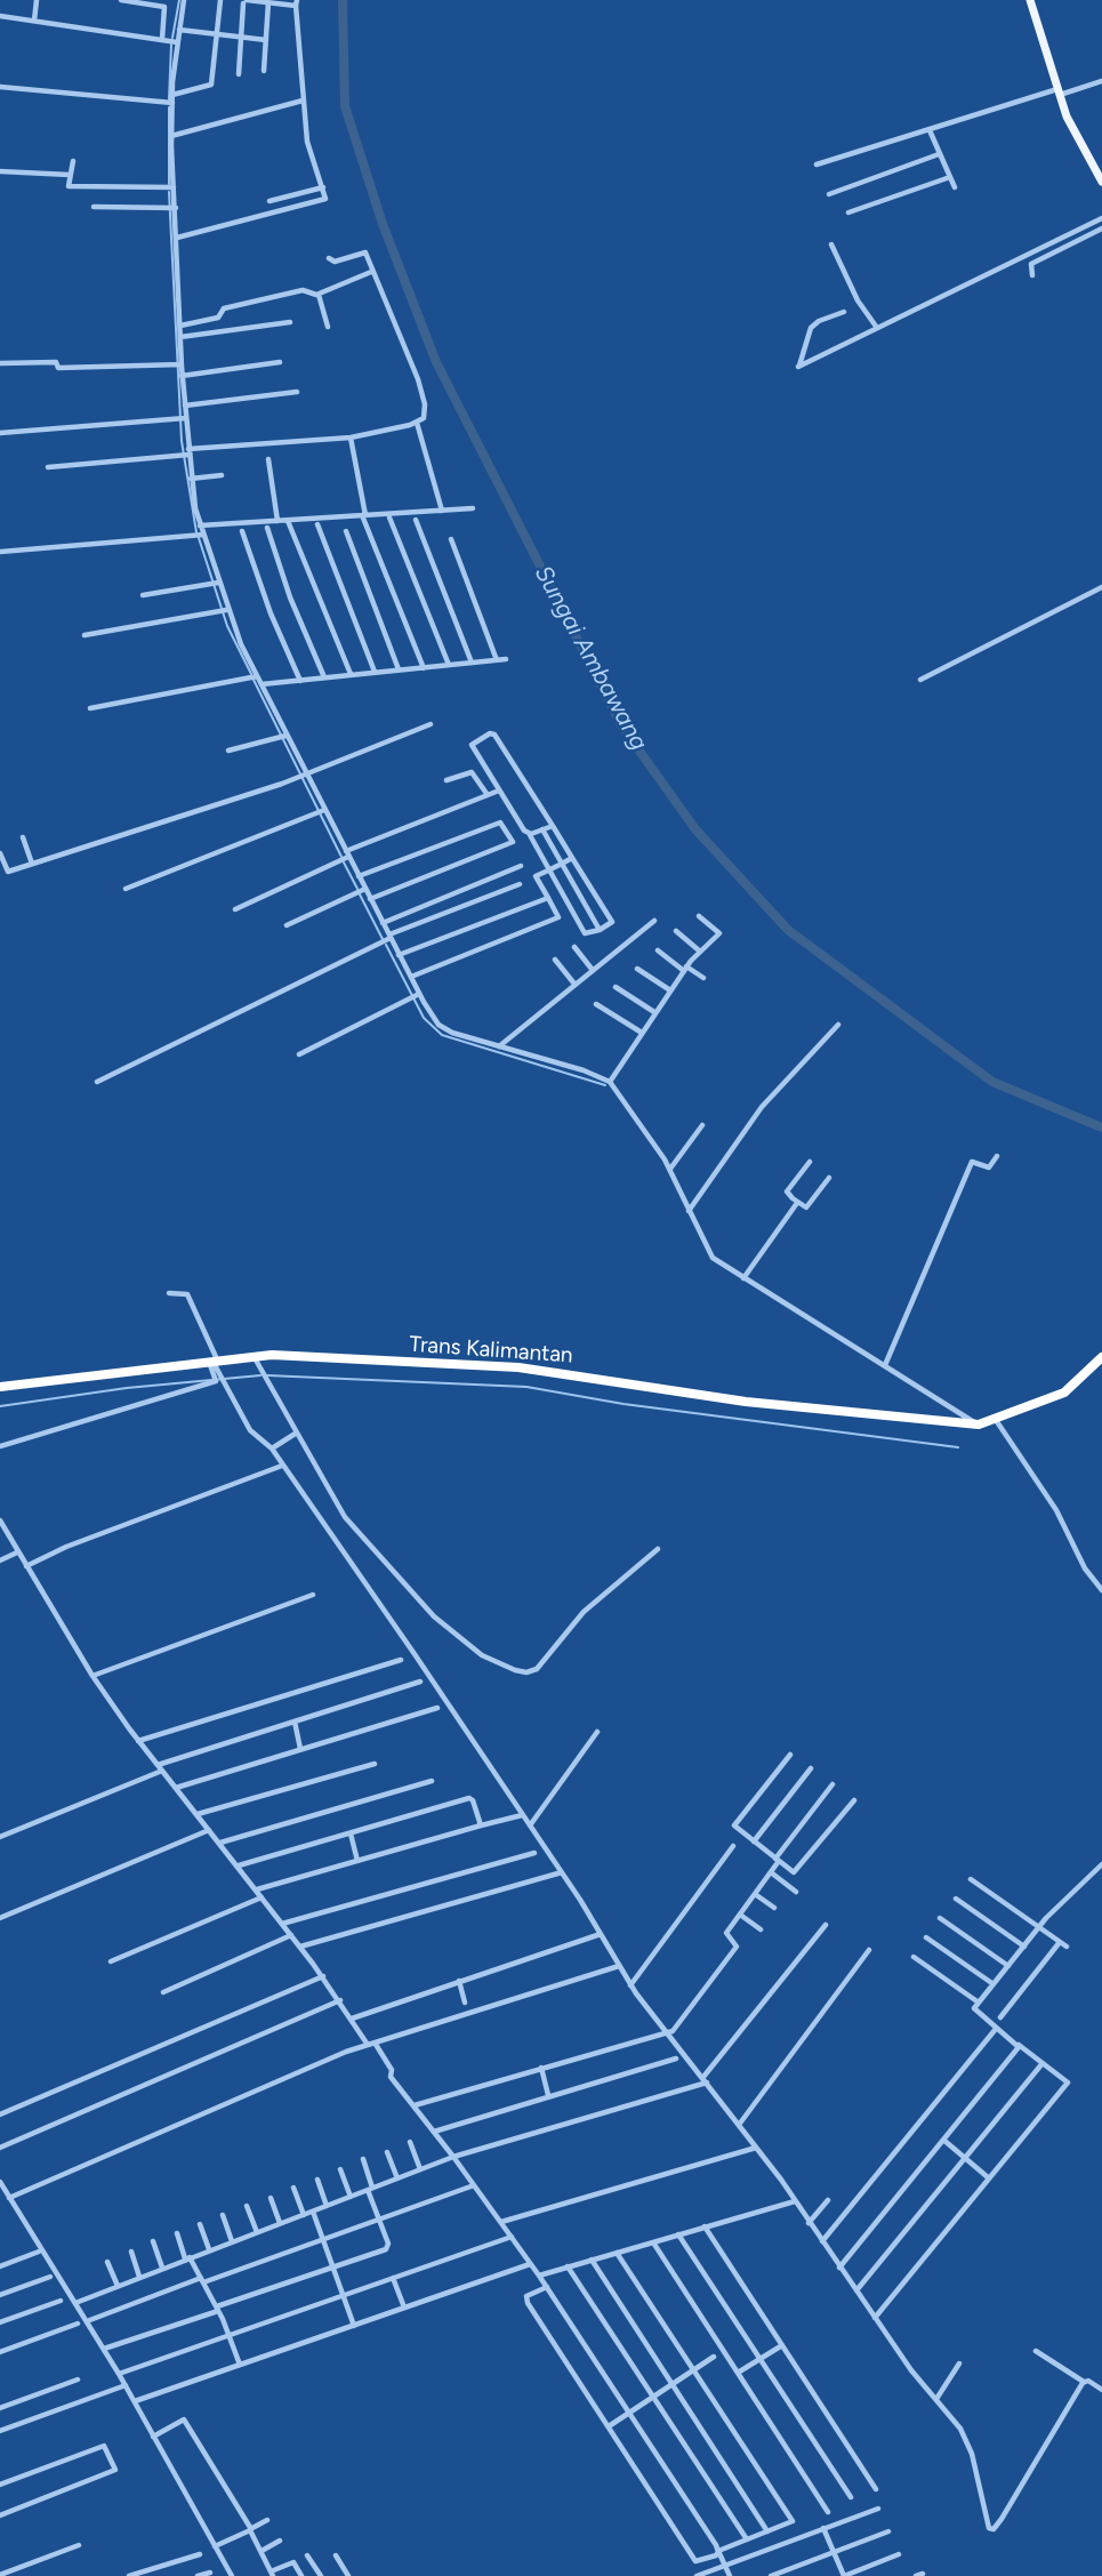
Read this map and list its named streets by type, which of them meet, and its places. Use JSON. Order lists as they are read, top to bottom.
{
  "streets": {
    "highway": ["Trans Kalimantan"]
  },
  "water": ["Sungai Ambawang"]
}
